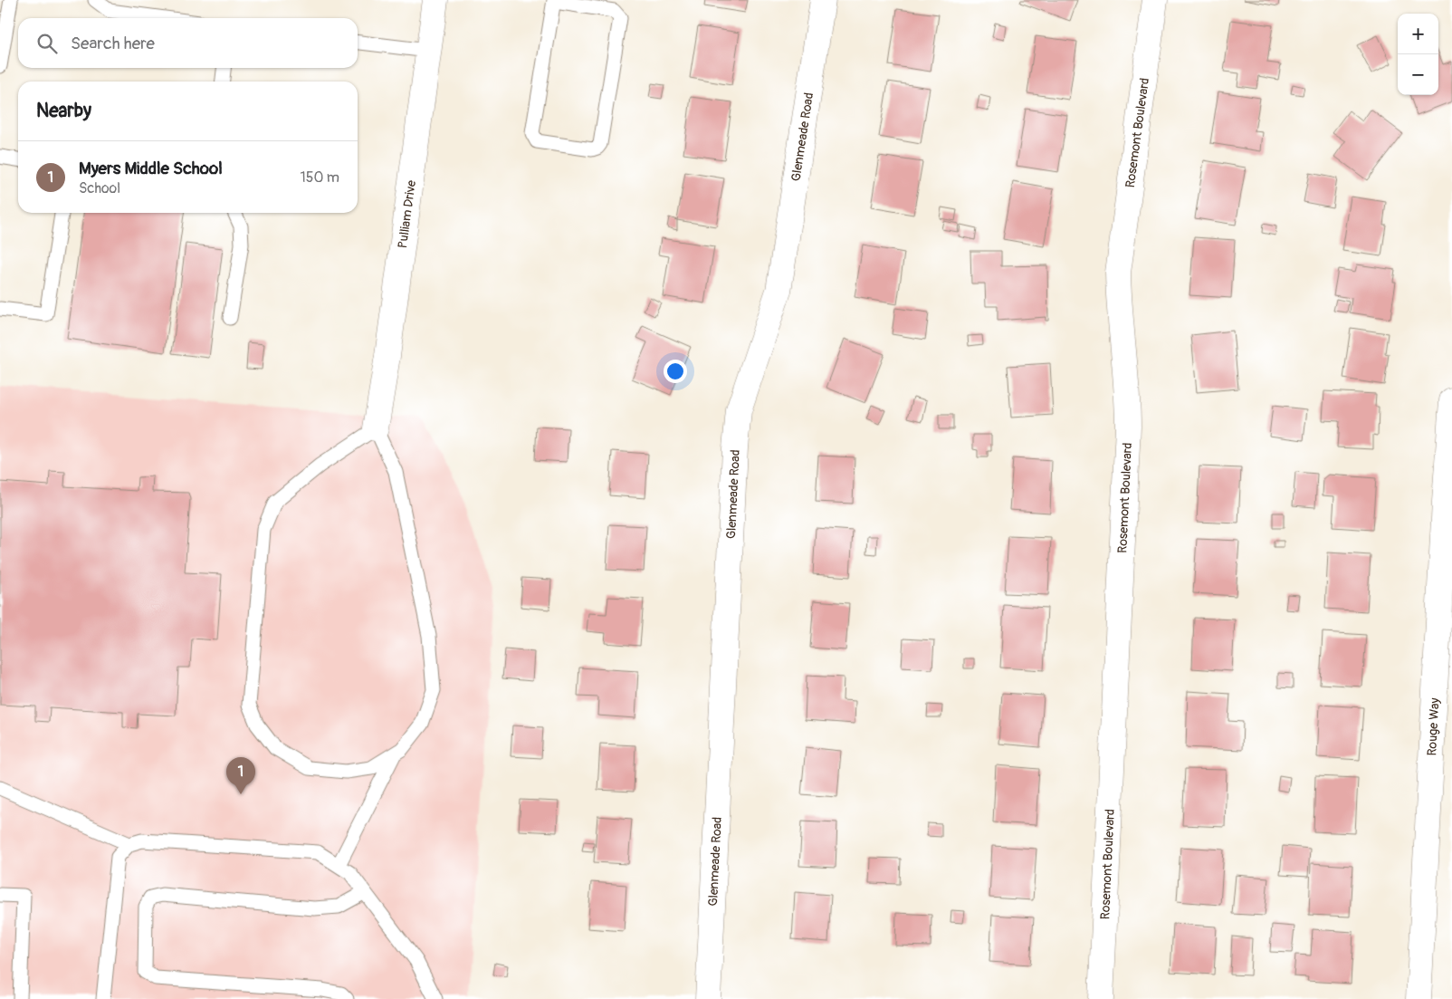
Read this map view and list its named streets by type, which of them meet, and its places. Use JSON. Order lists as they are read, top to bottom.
{
  "streets": {
    "street": [
      "Rosemont Boulevard",
      "Glenmeade Road",
      "Pulliam Drive",
      "Rouge Way"
    ]
  },
  "page": {
    "map_buttons": ["+", "−"],
    "search": "Search here",
    "heading": "Nearby",
    "list": [
      {
        "mark": "1",
        "name": "Myers Middle School",
        "note": "School",
        "value": "150 m"
      }
    ],
    "pins": "1"
  }
}
